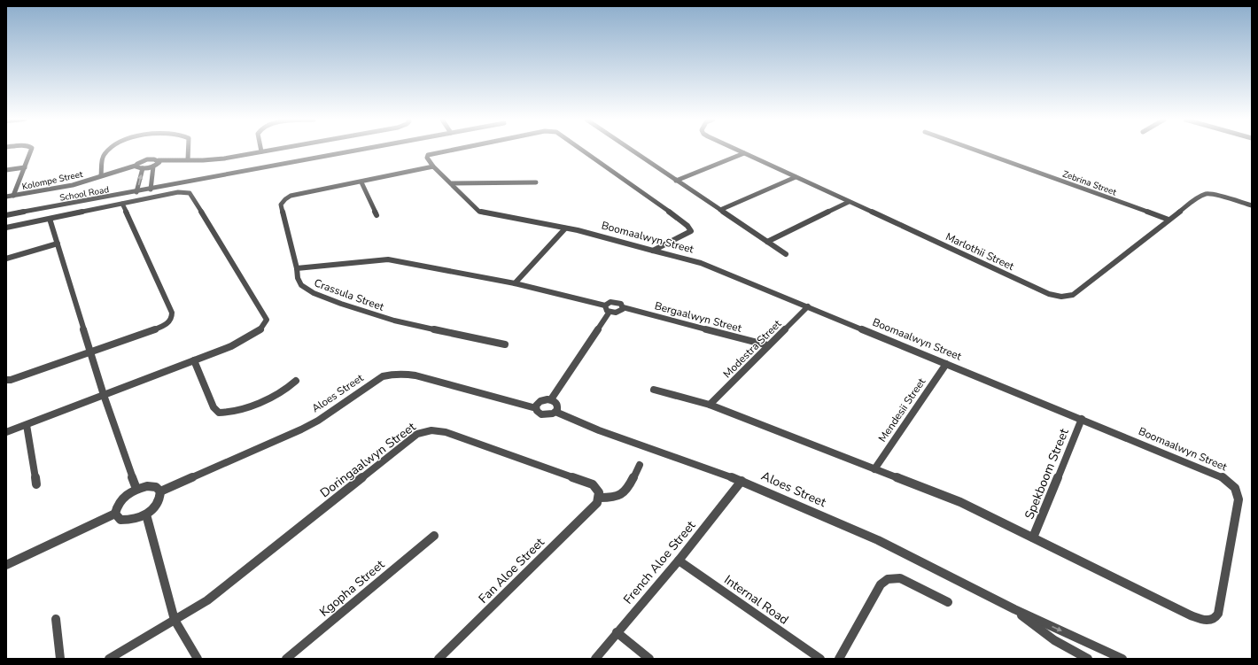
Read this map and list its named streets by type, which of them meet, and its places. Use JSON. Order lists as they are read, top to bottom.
{
  "streets": {
    "street": [
      "Kolompe Street",
      "Zebrina Street",
      "School Road",
      "Boomaalwyn Street",
      "Marlothii Street",
      "Crassula Street",
      "Bergaalwyn Street",
      "Modestra Street",
      "Aloes Street",
      "Mendesii Street",
      "Doringaalwyn Street",
      "Spekboom Street",
      "French Aloe Street",
      "Fan Aloe Street",
      "Kgopha Street",
      "Internal Road"
    ]
  },
  "crossings": [
    ["Zebrina Street", "Marlothii Street"],
    ["Boomaalwyn Street", "Crassula Street"],
    ["Boomaalwyn Street", "Modestra Street"],
    ["Boomaalwyn Street", "Mendesii Street"],
    ["Boomaalwyn Street", "Spekboom Street"],
    ["Bergaalwyn Street", "Modestra Street"],
    ["Aloes Street", "French Aloe Street"],
    ["Doringaalwyn Street", "Fan Aloe Street"],
    ["French Aloe Street", "Internal Road"]
  ]
}
